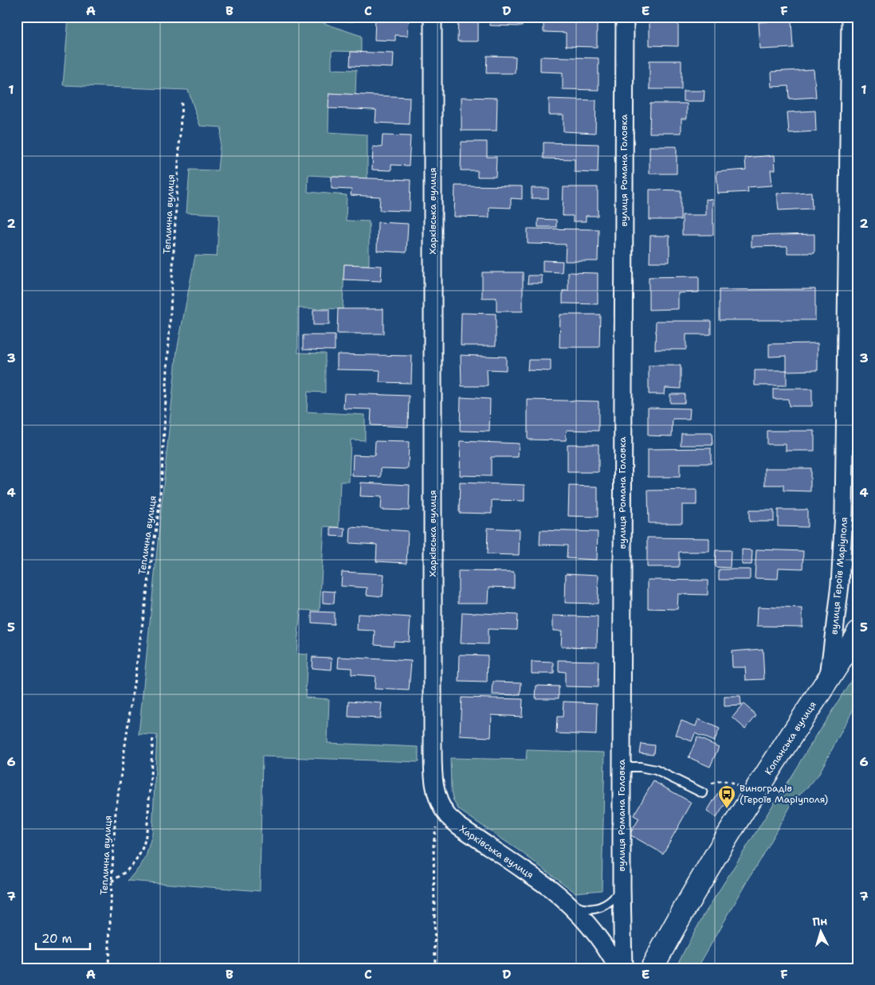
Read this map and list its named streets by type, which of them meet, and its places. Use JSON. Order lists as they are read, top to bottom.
{
  "streets": {
    "highway": ["Копанська вулиця"],
    "street": ["вулиця Романа Головка", "Харківська вулиця", "вулиця Героїв Маріуполя"],
    "path": ["Теплична вулиця"]
  },
  "crossings": [
    ["вулиця Героїв Маріуполя", "Копанська вулиця"]
  ],
  "places": {
    "bus stop": ["Виноградів (Героїв Маріуполя)"]
  },
  "scale_bar": "20 m",
  "north": "top",
  "grid": {
    "columns": [
      "A",
      "B",
      "C",
      "D",
      "E",
      "F"
    ],
    "rows": [
      "1",
      "2",
      "3",
      "4",
      "5",
      "6",
      "7"
    ]
  }
}
